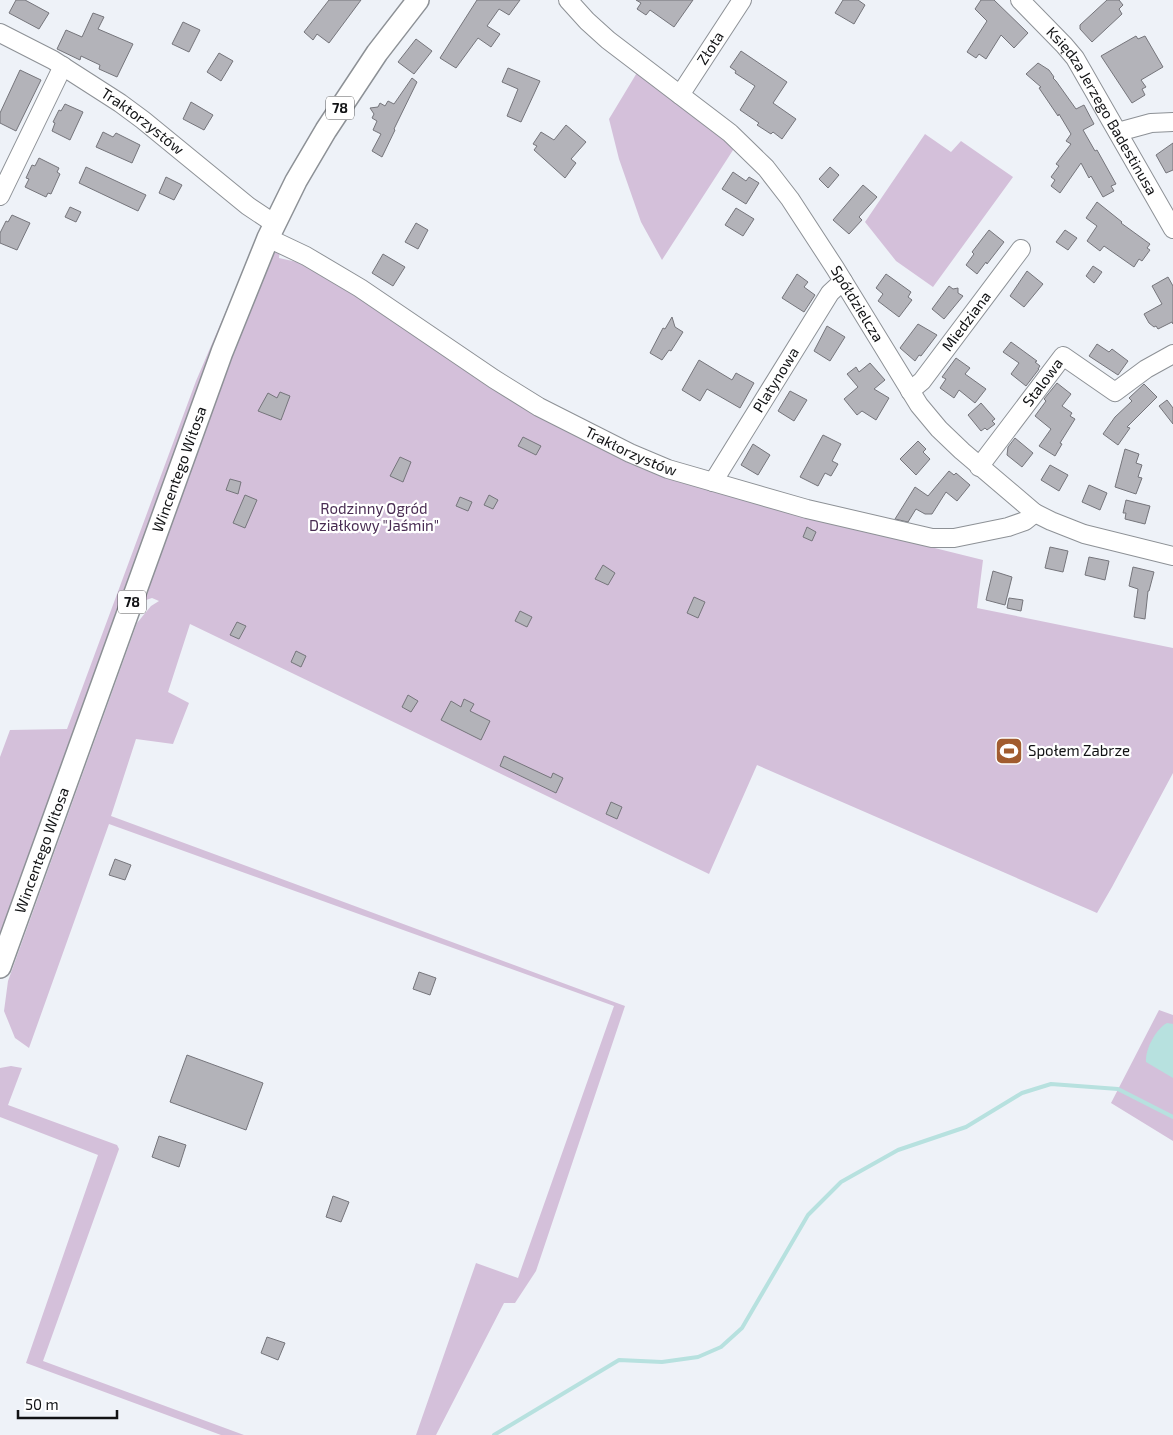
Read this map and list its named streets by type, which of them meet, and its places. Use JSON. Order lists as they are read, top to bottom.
{
  "streets": {
    "main road": ["78", "Wincentego Witosa"],
    "street": [
      "Złota",
      "Księdza Jerzego Badestinusa",
      "Traktorzystów",
      "Spółdzielcza",
      "Miedziana",
      "Platynowa",
      "Stalowa"
    ]
  },
  "crossings": [
    ["Złota", "Spółdzielcza"],
    ["Traktorzystów", "Spółdzielcza"],
    ["Traktorzystów", "Platynowa"],
    ["Traktorzystów", "Wincentego Witosa"],
    ["Spółdzielcza", "Miedziana"],
    ["Spółdzielcza", "Platynowa"],
    ["Spółdzielcza", "Stalowa"]
  ],
  "parks": ["Rodzinny Ogród Działkowy \"Jaśmin\""],
  "places": {
    "sports": ["Społem Zabrze"]
  },
  "scale_bar": "50 m"
}
